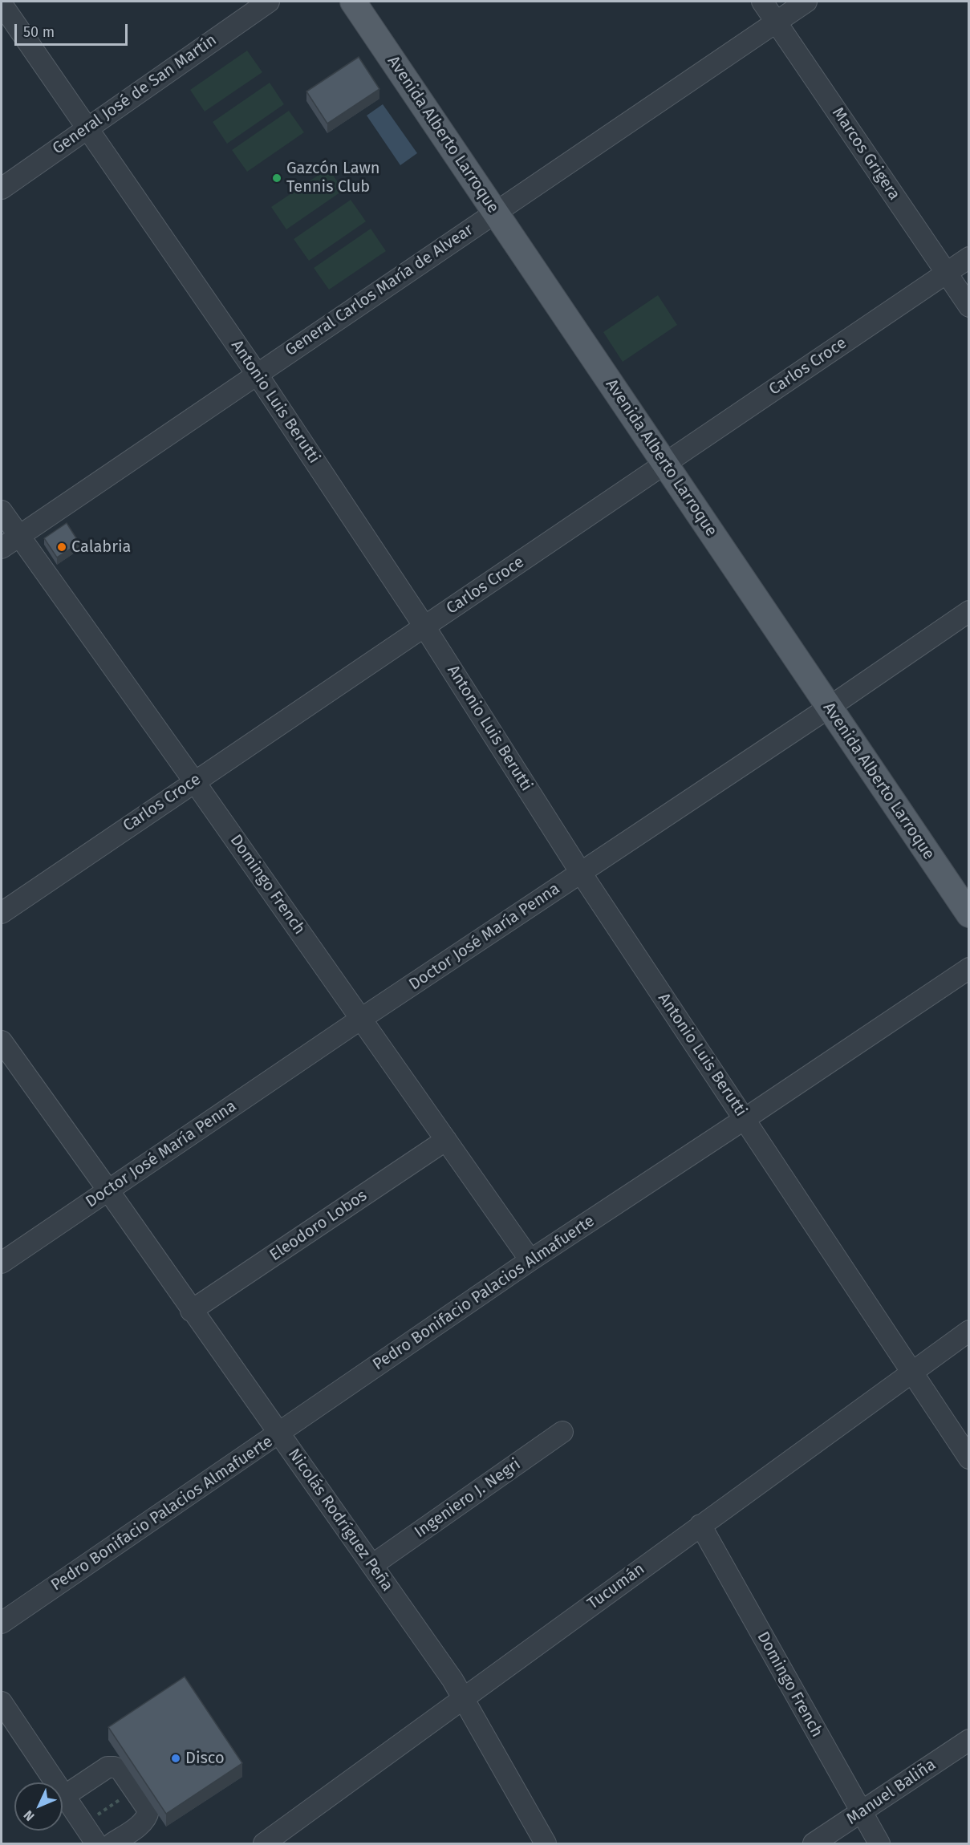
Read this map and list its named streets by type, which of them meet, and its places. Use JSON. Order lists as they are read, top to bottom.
{
  "streets": {
    "main road": ["Avenida Alberto Larroque"],
    "street": [
      "General José de San Martín",
      "Marcos Grigera",
      "General Carlos María de Alvear",
      "Carlos Croce",
      "Antonio Luis Berutti",
      "Domingo French",
      "Doctor José María Penna",
      "Eleodoro Lobos",
      "Pedro Bonifacio Palacios Almafuerte",
      "Ingeniero J. Negri",
      "Nicolás Rodríguez Peña",
      "Tucumán",
      "Manuel Baliña"
    ]
  },
  "crossings": [
    ["General José de San Martín", "Antonio Luis Berutti"],
    ["Avenida Alberto Larroque", "General Carlos María de Alvear"],
    ["Avenida Alberto Larroque", "Carlos Croce"],
    ["Avenida Alberto Larroque", "Doctor José María Penna"],
    ["Marcos Grigera", "General Carlos María de Alvear"],
    ["Marcos Grigera", "Carlos Croce"],
    ["General Carlos María de Alvear", "Antonio Luis Berutti"],
    ["General Carlos María de Alvear", "Domingo French"],
    ["Carlos Croce", "Antonio Luis Berutti"],
    ["Carlos Croce", "Domingo French"],
    ["Antonio Luis Berutti", "Doctor José María Penna"],
    ["Antonio Luis Berutti", "Pedro Bonifacio Palacios Almafuerte"],
    ["Antonio Luis Berutti", "Tucumán"],
    ["Domingo French", "Doctor José María Penna"],
    ["Domingo French", "Eleodoro Lobos"],
    ["Domingo French", "Pedro Bonifacio Palacios Almafuerte"],
    ["Domingo French", "Tucumán"],
    ["Domingo French", "Manuel Baliña"],
    ["Doctor José María Penna", "Nicolás Rodríguez Peña"],
    ["Eleodoro Lobos", "Nicolás Rodríguez Peña"],
    ["Pedro Bonifacio Palacios Almafuerte", "Nicolás Rodríguez Peña"],
    ["Ingeniero J. Negri", "Nicolás Rodríguez Peña"],
    ["Nicolás Rodríguez Peña", "Tucumán"]
  ],
  "places": ["Gazcón Lawn Tennis Club", "Calabria", "Disco"],
  "scale_bar": "50 m",
  "north": "bottom left"
}
